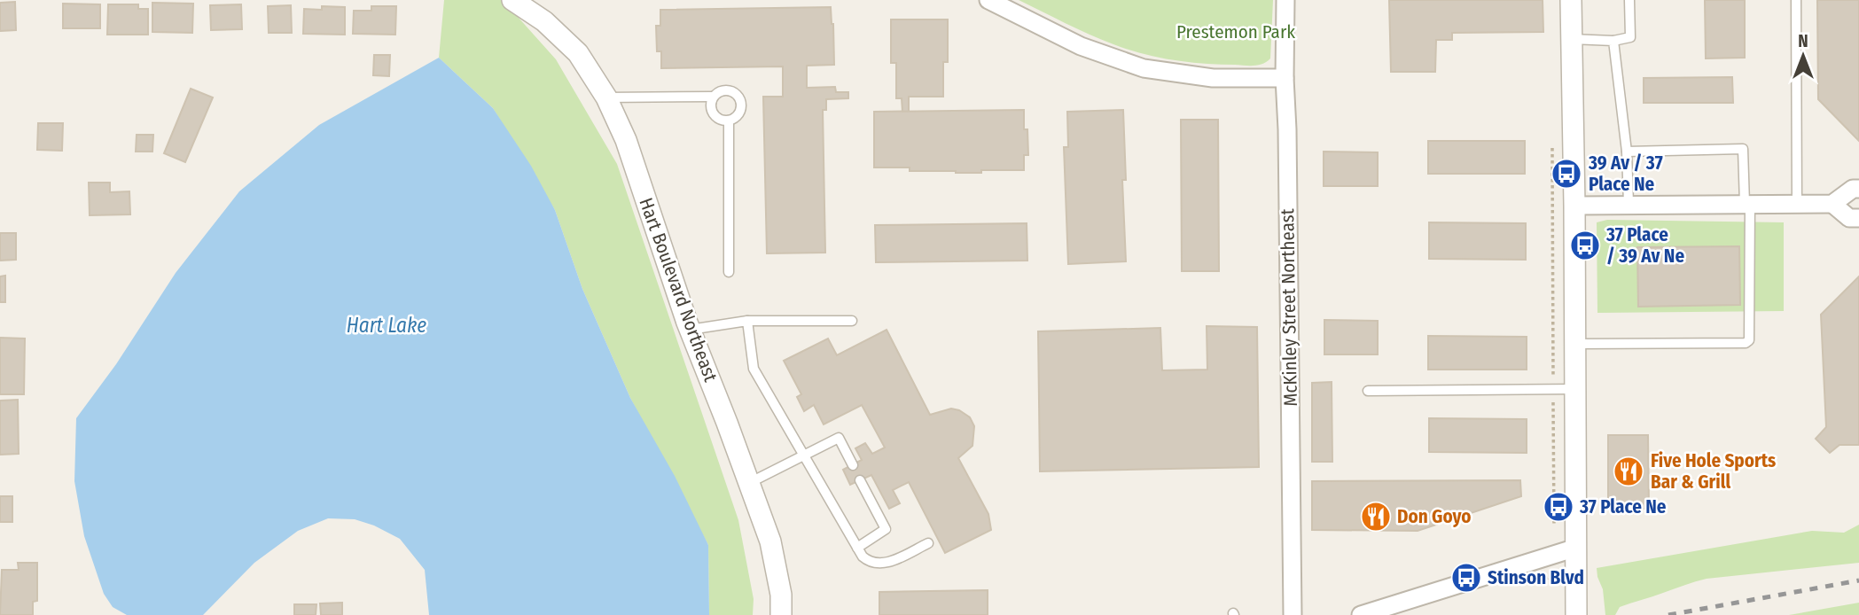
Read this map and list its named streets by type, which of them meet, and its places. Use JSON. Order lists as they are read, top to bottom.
{
  "streets": {
    "street": ["Hart Boulevard Northeast", "McKinley Street Northeast"]
  },
  "water": ["Hart Lake"],
  "parks": ["Prestemon Park"],
  "places": {
    "bus stop": [
      "39 Av / 37 Place Ne",
      "37 Place / 39 Av Ne",
      "37 Place Ne",
      "Stinson Blvd"
    ],
    "restaurant": ["Five Hole Sports Bar & Grill", "Don Goyo"]
  },
  "north": "top"
}
